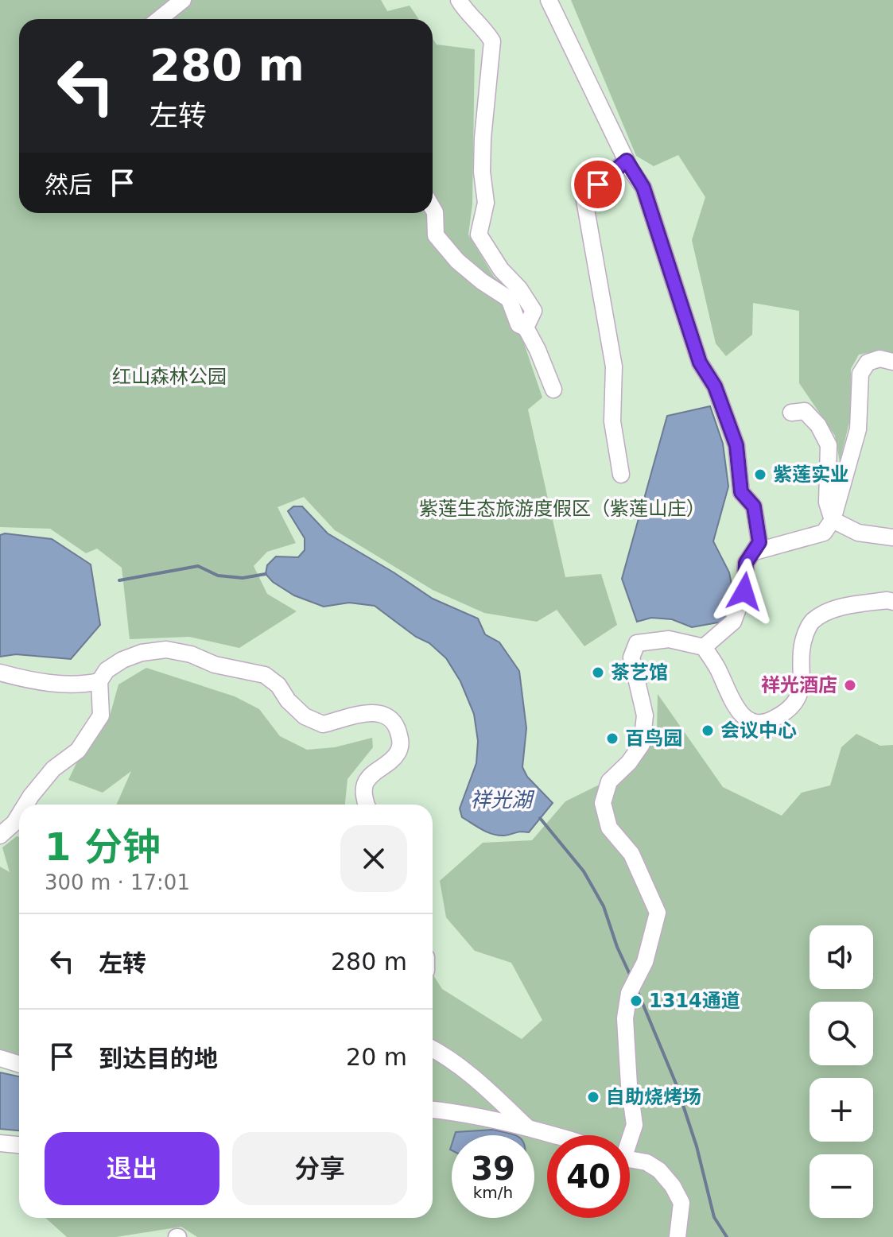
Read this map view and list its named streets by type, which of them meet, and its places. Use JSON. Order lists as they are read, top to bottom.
{
  "water": ["祥光湖"],
  "parks": ["红山森林公园", "紫莲生态旅游度假区（紫莲山庄）"],
  "places": [
    "紫莲实业",
    "茶艺馆",
    "祥光酒店",
    "会议中心",
    "百鸟园",
    "1314通道",
    "自助烧烤场"
  ],
  "page": {
    "turn": ["280 m", "左转"],
    "then": "然后",
    "heading": ["1 分钟", "300 m · 17:01"],
    "list": [
      {
        "name": "左转",
        "value": "280 m"
      },
      {
        "name": "到达目的地",
        "value": "20 m"
      }
    ],
    "map_buttons": ["+", "−"],
    "buttons": ["退出", "分享"],
    "speed": "39 km/h",
    "limit": "40"
  }
}
